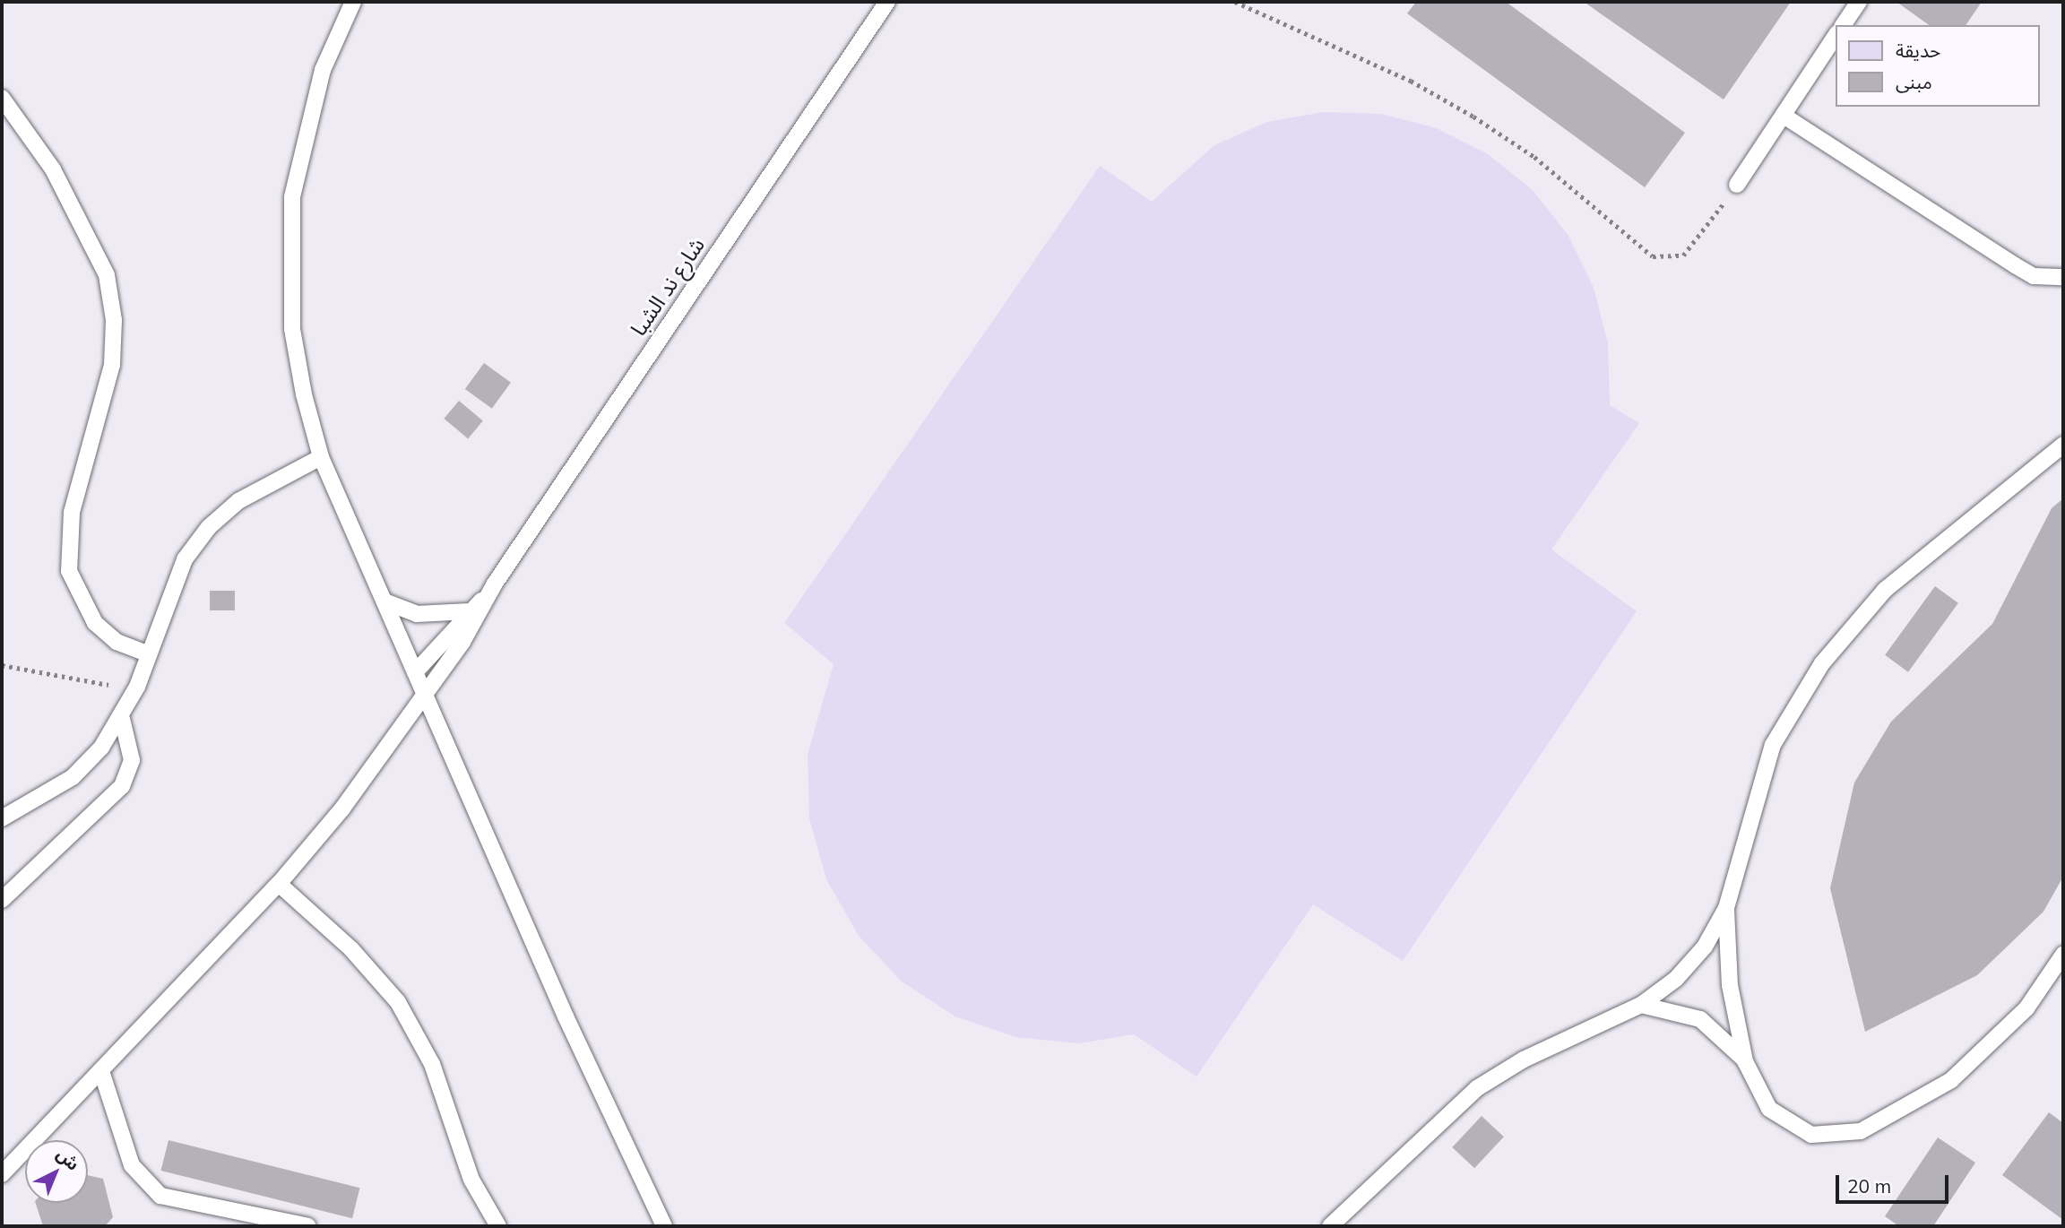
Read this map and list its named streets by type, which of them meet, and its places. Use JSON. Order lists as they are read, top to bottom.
{
  "streets": {
    "lane": ["شارع ند الشبا"]
  },
  "legend": ["حديقة", "مبنى"],
  "scale_bar": "20 m",
  "north": "top right"
}
